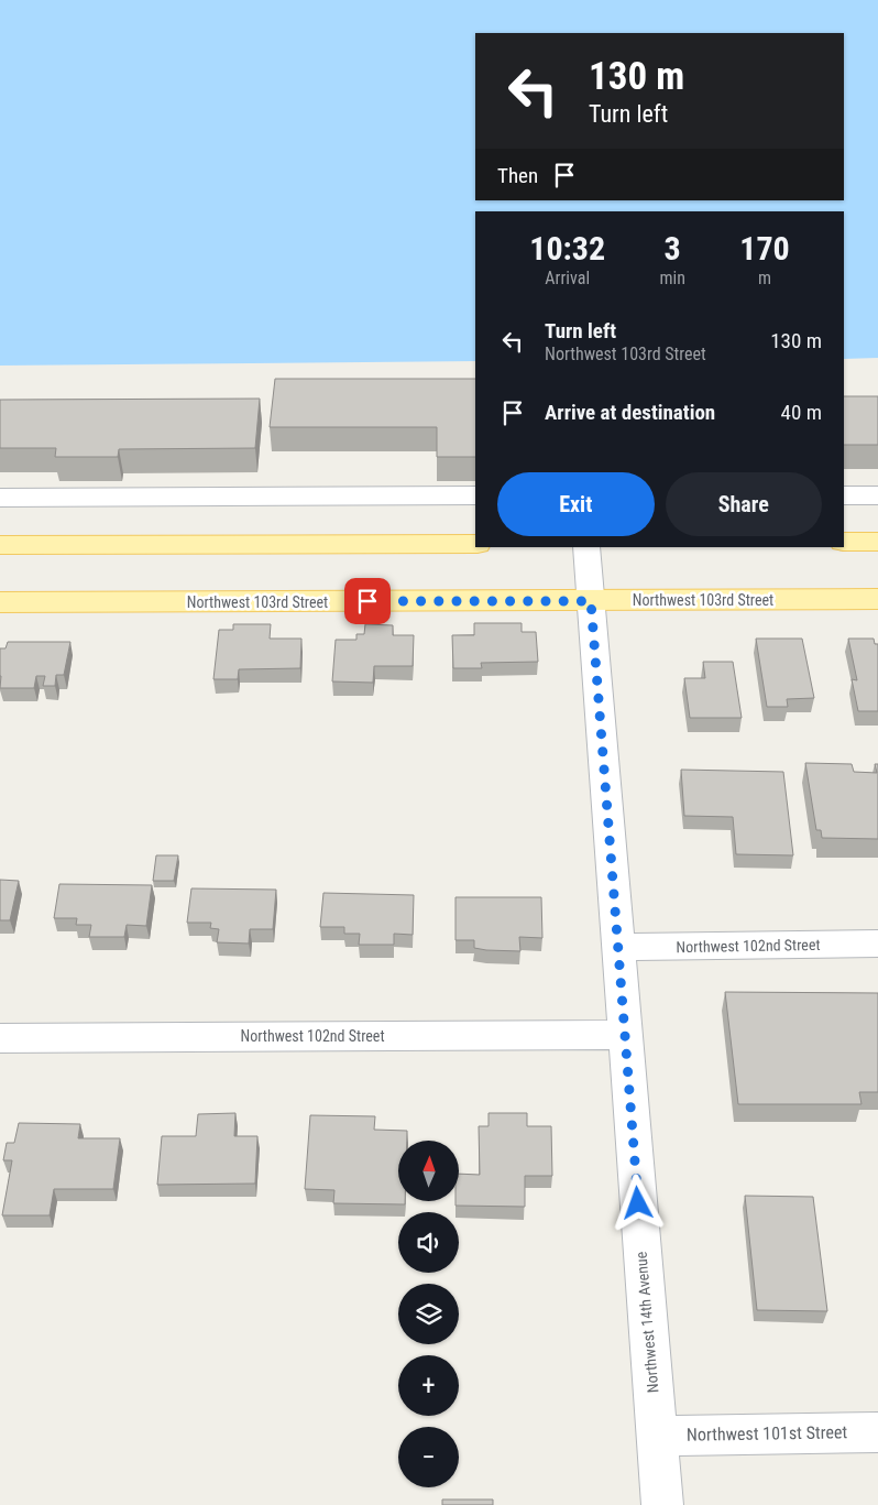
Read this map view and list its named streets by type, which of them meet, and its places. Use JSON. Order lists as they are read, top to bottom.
{
  "streets": {
    "main road": ["Northwest 103rd Street"],
    "street": ["Northwest 102nd Street", "Northwest 14th Avenue", "Northwest 101st Street"]
  },
  "crossings": [
    ["Northwest 103rd Street", "Northwest 14th Avenue"],
    ["Northwest 102nd Street", "Northwest 14th Avenue"],
    ["Northwest 14th Avenue", "Northwest 101st Street"]
  ],
  "north": "top",
  "page": {
    "turn": ["130 m", "Turn left"],
    "then": "Then",
    "eta": [
      "10:32",
      "Arrival",
      "3",
      "min",
      "170",
      "m"
    ],
    "list": [
      {
        "name": "Turn left",
        "note": "Northwest 103rd Street",
        "value": "130 m"
      },
      {
        "name": "Arrive at destination",
        "value": "40 m"
      }
    ],
    "buttons": ["Exit", "Share"],
    "map_buttons": ["+", "−"]
  }
}
